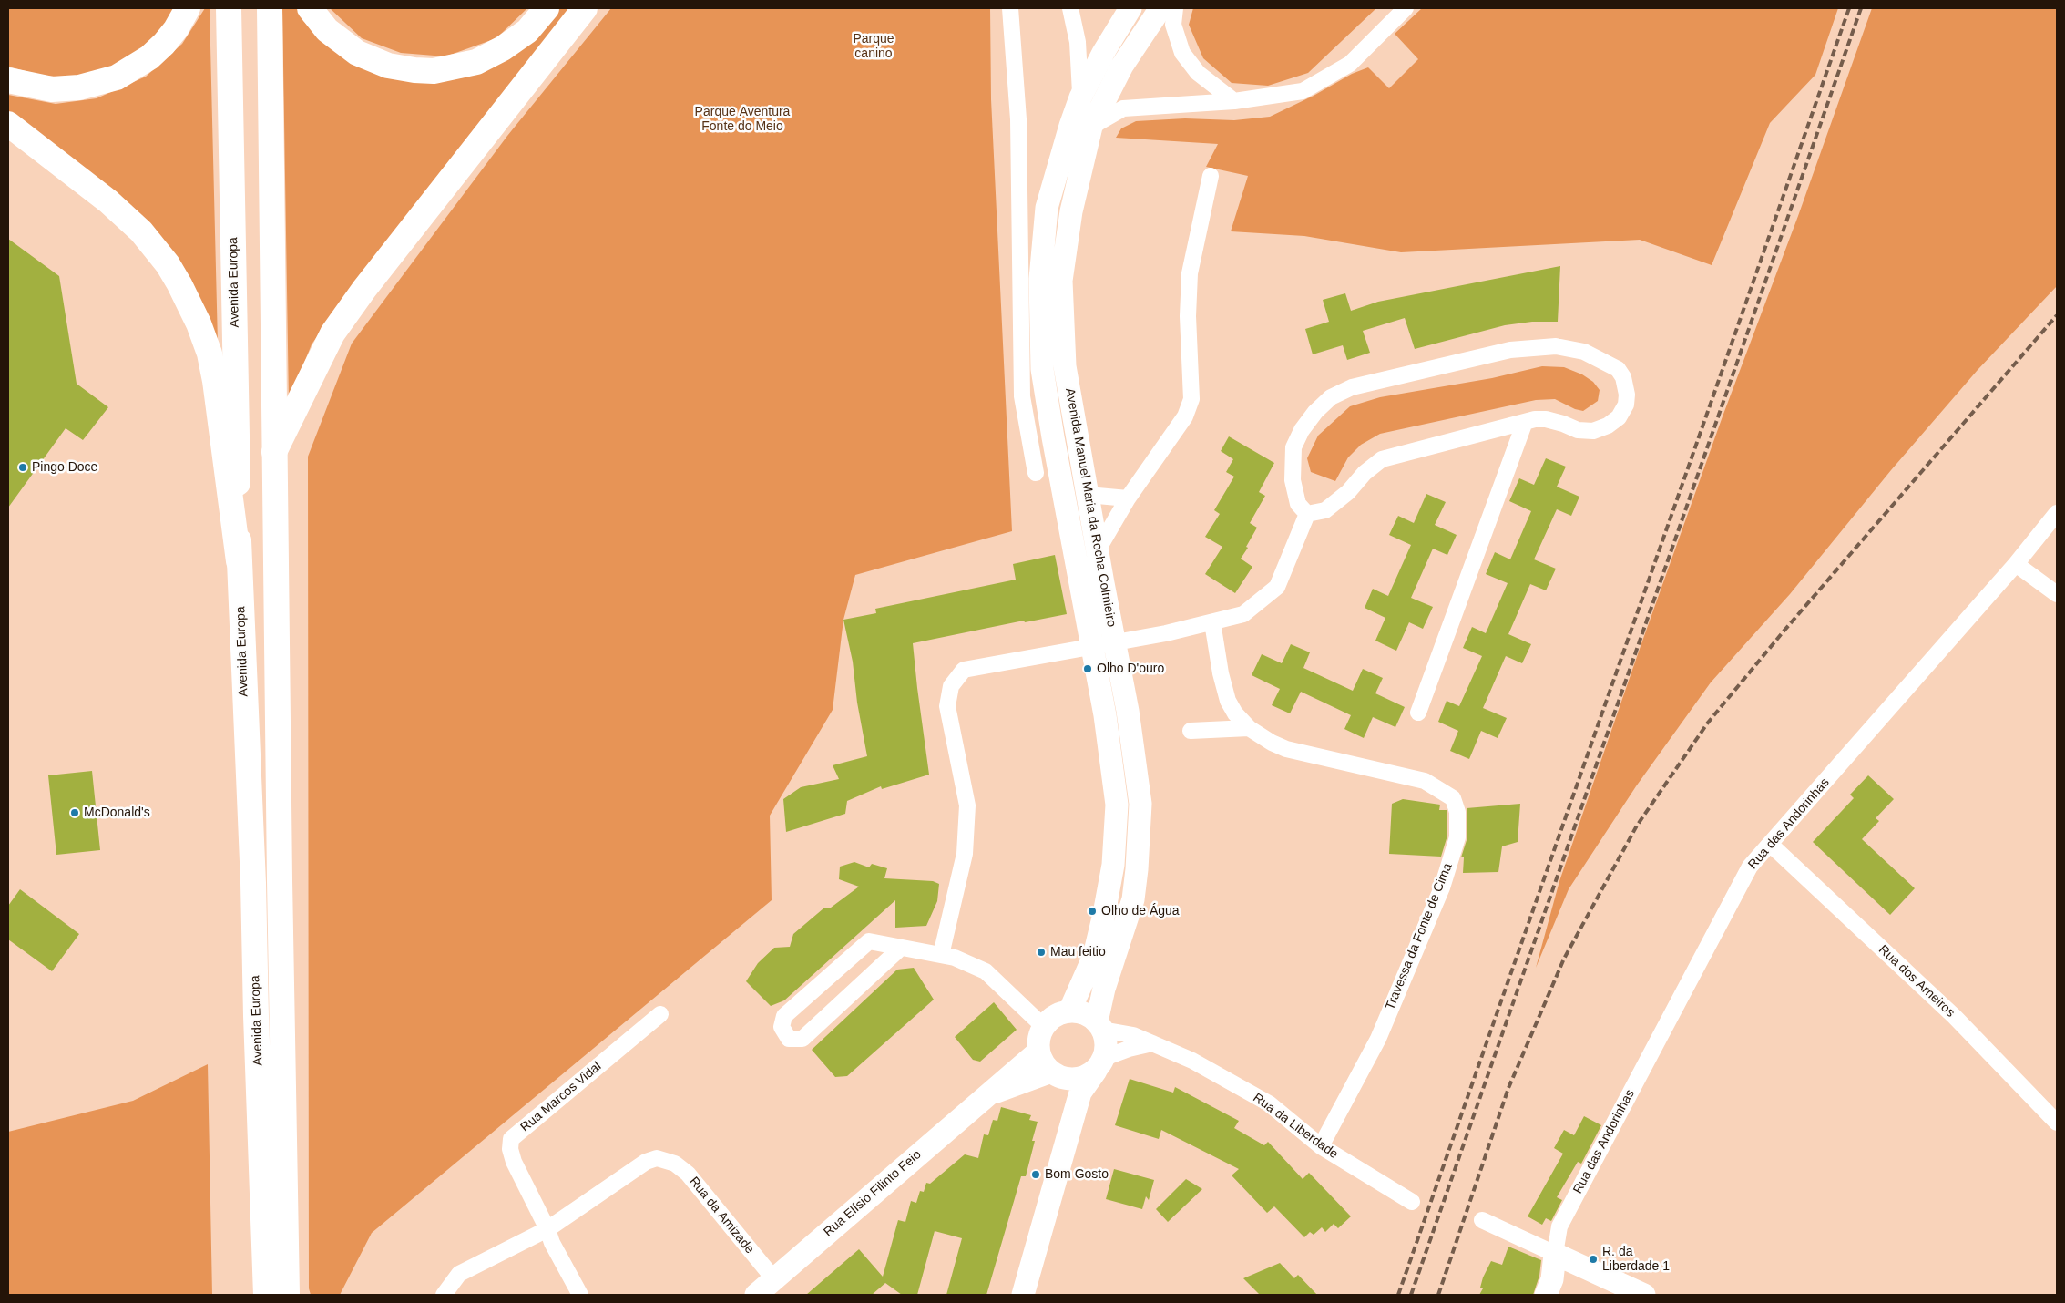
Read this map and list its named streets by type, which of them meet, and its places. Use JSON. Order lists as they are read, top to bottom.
{
  "streets": {
    "main road": ["Avenida Europa", "Avenida Manuel Maria da Rocha Colmieiro", "Rua Elísio Filinto Feio"],
    "street": [
      "Rua das Andorinhas",
      "Travessa da Fonte de Cima",
      "Rua dos Arneiros",
      "Rua Marcos Vidal",
      "Rua da Liberdade",
      "Rua da Amizade"
    ]
  },
  "crossings": [
    ["Avenida Manuel Maria da Rocha Colmieiro", "Rua da Liberdade"],
    ["Avenida Manuel Maria da Rocha Colmieiro", "Rua Elísio Filinto Feio"],
    ["Rua das Andorinhas", "Rua dos Arneiros"],
    ["Travessa da Fonte de Cima", "Rua da Liberdade"],
    ["Rua Marcos Vidal", "Rua da Amizade"],
    ["Rua da Liberdade", "Rua Elísio Filinto Feio"],
    ["Rua Elísio Filinto Feio", "Rua da Amizade"]
  ],
  "parks": ["Parque canino", "Parque Aventura Fonte do Meio"],
  "places": [
    "Pingo Doce",
    "Olho D'ouro",
    "McDonald's",
    "Olho de Água",
    "Mau feitio",
    "Bom Gosto",
    "R. da Liberdade 1"
  ]
}
